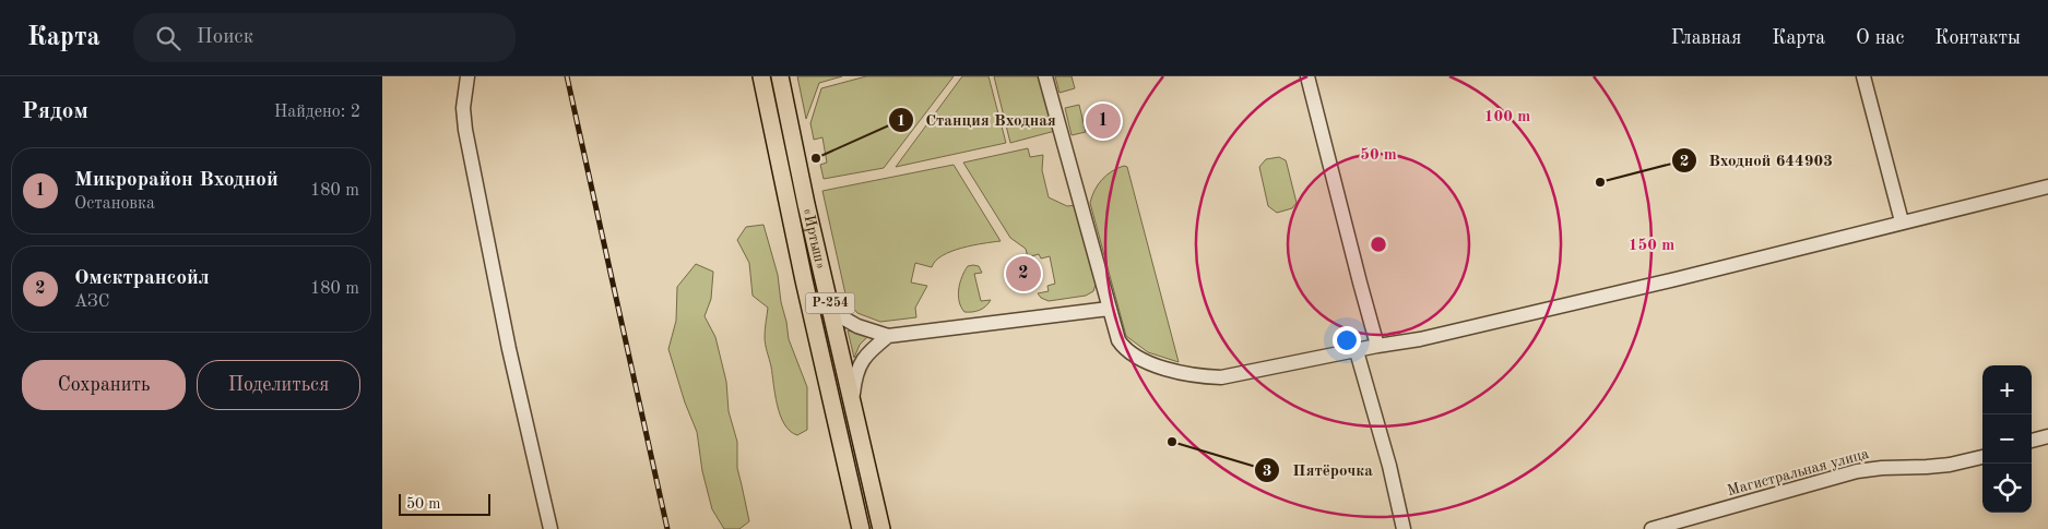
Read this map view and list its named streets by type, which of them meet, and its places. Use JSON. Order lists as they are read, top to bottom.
{
  "streets": {
    "main road": ["«Иртыш»", "Р-254"],
    "street": ["Магистральная улица"]
  },
  "places": ["Станция Входная", "Входной 644903", "Пятёрочка"],
  "scale_bar": "50 m",
  "page": {
    "header": "Карта",
    "search": "Поиск",
    "nav": [
      "Главная",
      "Карта",
      "О нас",
      "Контакты"
    ],
    "heading": ["Рядом", "Найдено: 2"],
    "pins": ["1", "2"],
    "list": [
      {
        "mark": "1",
        "name": "Микрорайон Входной",
        "note": "Остановка",
        "value": "180 m"
      },
      {
        "mark": "2",
        "name": "Омсктрансойл",
        "note": "АЗС",
        "value": "180 m"
      }
    ],
    "buttons": ["Сохранить", "Поделиться"],
    "map_buttons": ["+", "−"],
    "scale": "50 m"
  },
  "rings": ["100 m", "50 m", "150 m"]
}
